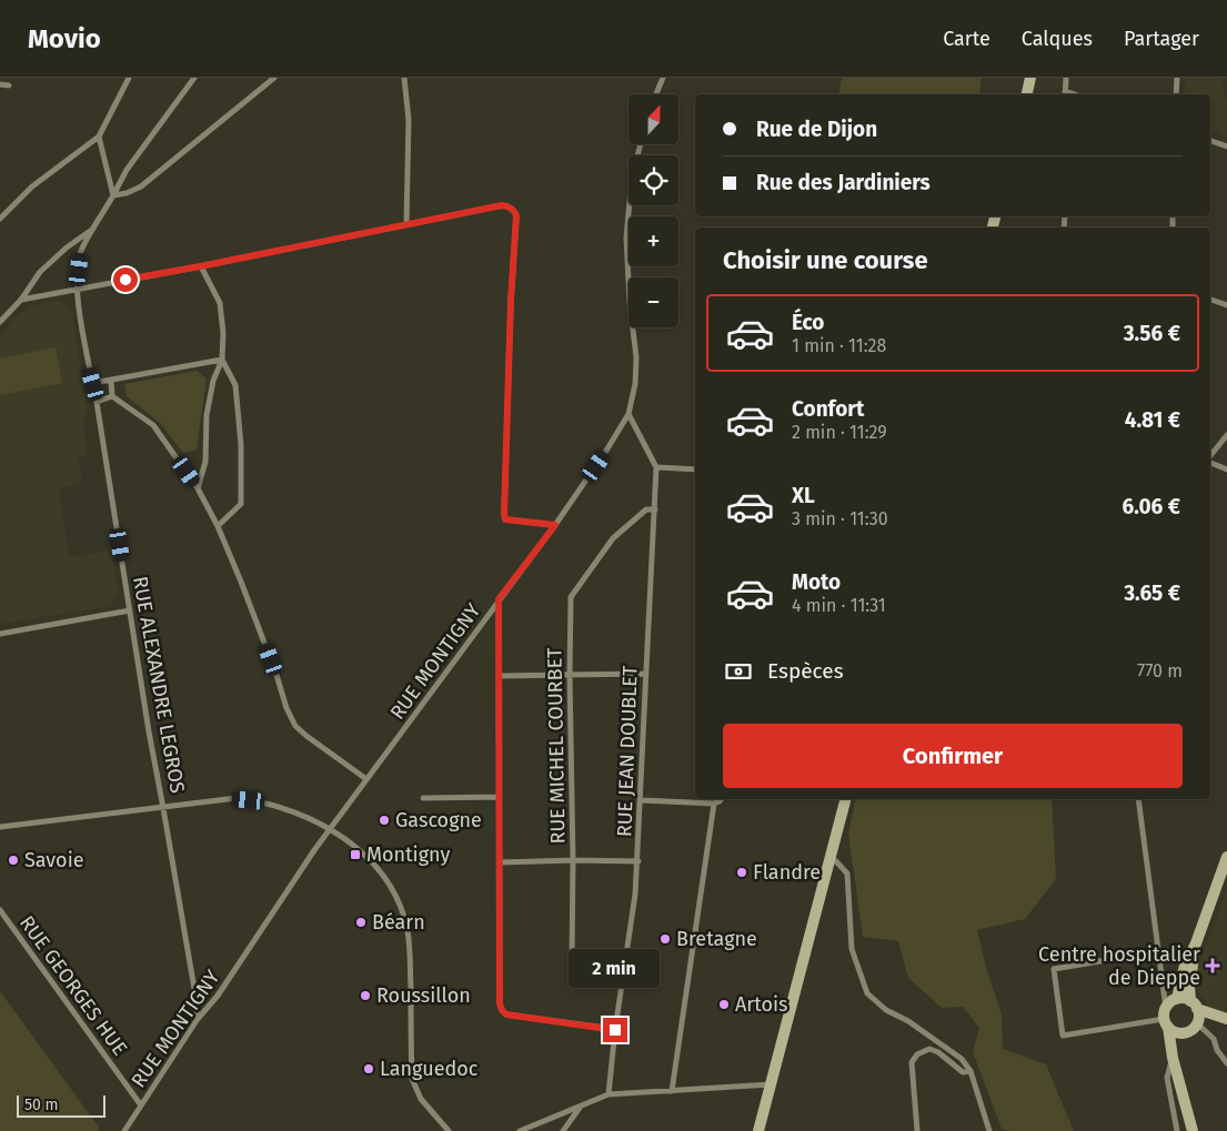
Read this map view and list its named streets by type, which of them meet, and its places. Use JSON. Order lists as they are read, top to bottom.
{
  "streets": {
    "street": [
      "RUE MONTIGNY",
      "RUE ALEXANDRE LEGROS",
      "RUE MICHEL COURBET",
      "RUE JEAN DOUBLET",
      "RUE GEORGES HUE"
    ]
  },
  "crossings": [
    ["RUE MONTIGNY", "RUE ALEXANDRE LEGROS"],
    ["RUE MONTIGNY", "RUE JEAN DOUBLET"],
    ["RUE MONTIGNY", "RUE GEORGES HUE"],
    ["RUE MICHEL COURBET", "RUE JEAN DOUBLET"]
  ],
  "places": {
    "other": [
      "Gascogne",
      "Savoie",
      "Flandre",
      "Béarn",
      "Bretagne",
      "Roussillon",
      "Artois",
      "Languedoc"
    ],
    "transit": ["Montigny"],
    "health": ["Centre hospitalier de Dieppe"]
  },
  "scale_bar": "50 m",
  "north": "top",
  "page": {
    "header": "Movio",
    "nav": ["Carte", "Calques", "Partager"],
    "map_buttons": ["+", "−"],
    "banner": ["Rue de Dijon", "Rue des Jardiniers"],
    "heading": "Choisir une course",
    "list": [
      {
        "name": "Éco",
        "note": "1 min · 11:28",
        "value": "3.56 €"
      },
      {
        "name": "Confort",
        "note": "2 min · 11:29",
        "value": "4.81 €"
      },
      {
        "name": "XL",
        "note": "3 min · 11:30",
        "value": "6.06 €"
      },
      {
        "name": "Moto",
        "note": "4 min · 11:31",
        "value": "3.65 €"
      }
    ],
    "pay": ["Espèces", "770 m"],
    "buttons": "Confirmer",
    "bubble": "2 min",
    "scale": "50 m"
  }
}
